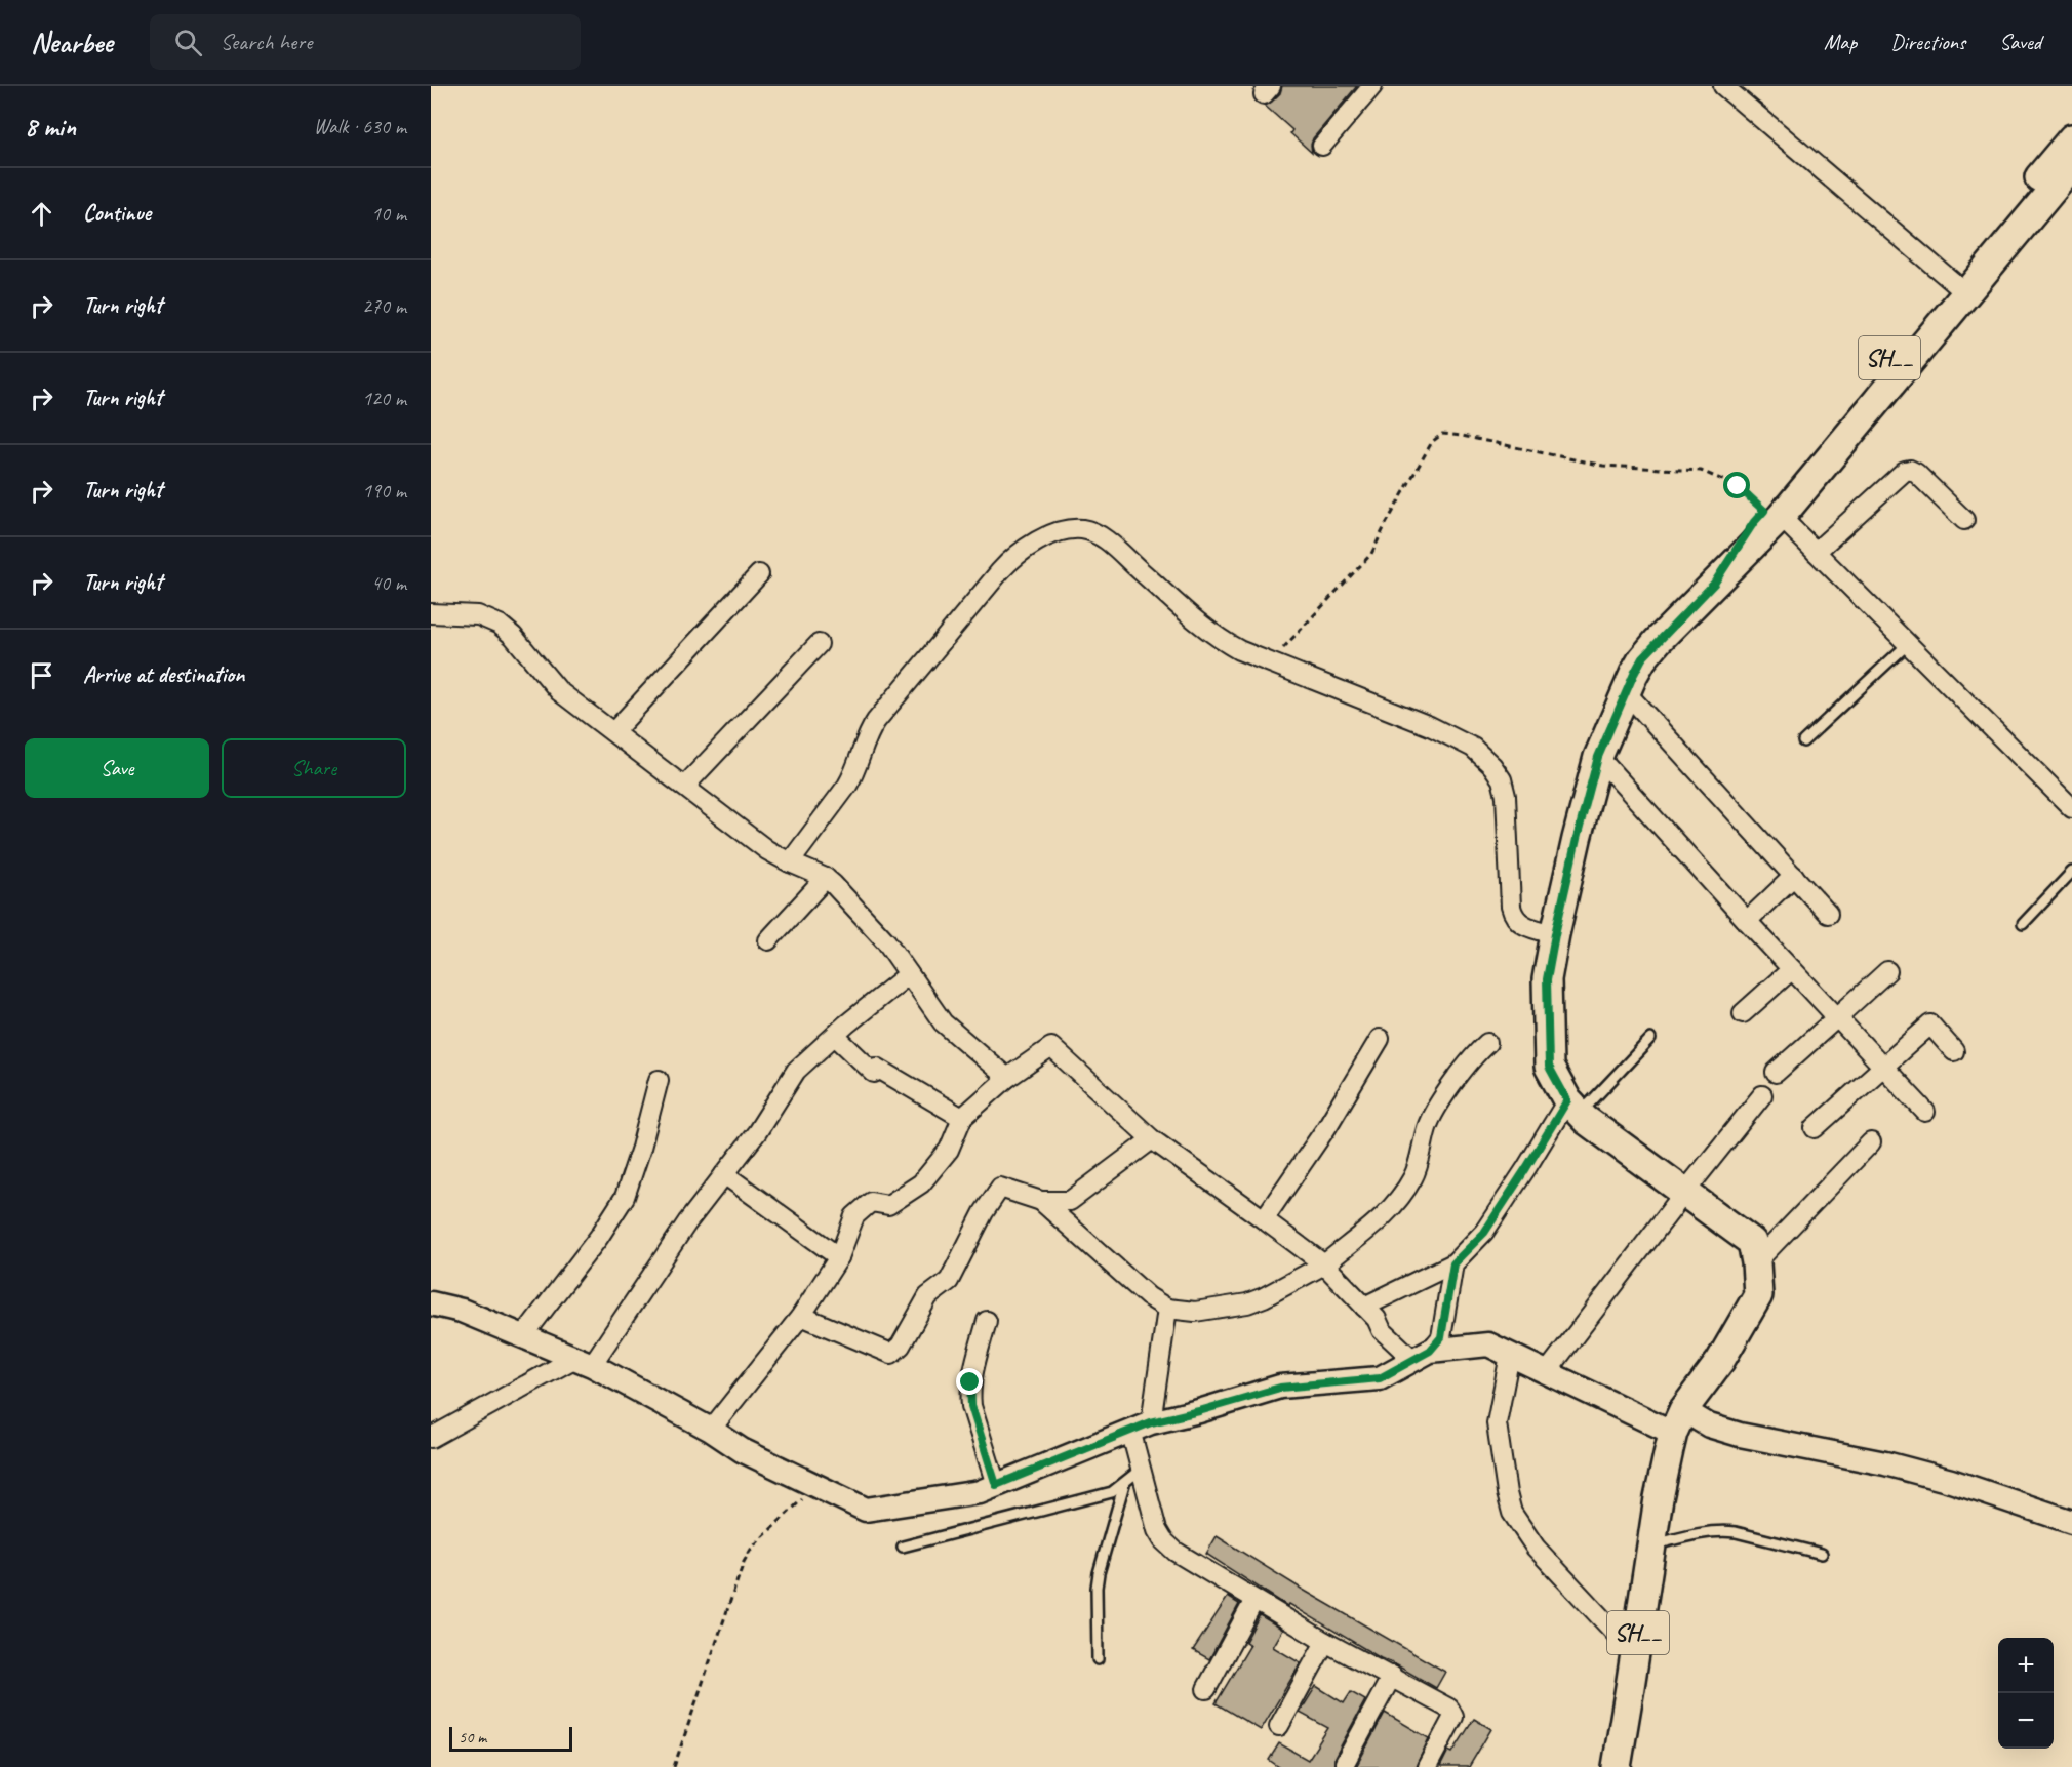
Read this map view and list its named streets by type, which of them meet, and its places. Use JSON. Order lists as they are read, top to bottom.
{
  "streets": {
    "main road": ["SH__"]
  },
  "scale_bar": "50 m",
  "page": {
    "header": "Nearbee",
    "search": "Search here",
    "nav": ["Map", "Directions", "Saved"],
    "heading": ["8 min", "Walk · 630 m"],
    "list": [
      ["Continue", "10 m"],
      ["Turn right", "270 m"],
      ["Turn right", "120 m"],
      ["Turn right", "190 m"],
      ["Turn right", "40 m"],
      "Arrive at destination"
    ],
    "buttons": ["Save", "Share"],
    "map_buttons": ["+", "−"],
    "scale": "50 m"
  }
}
